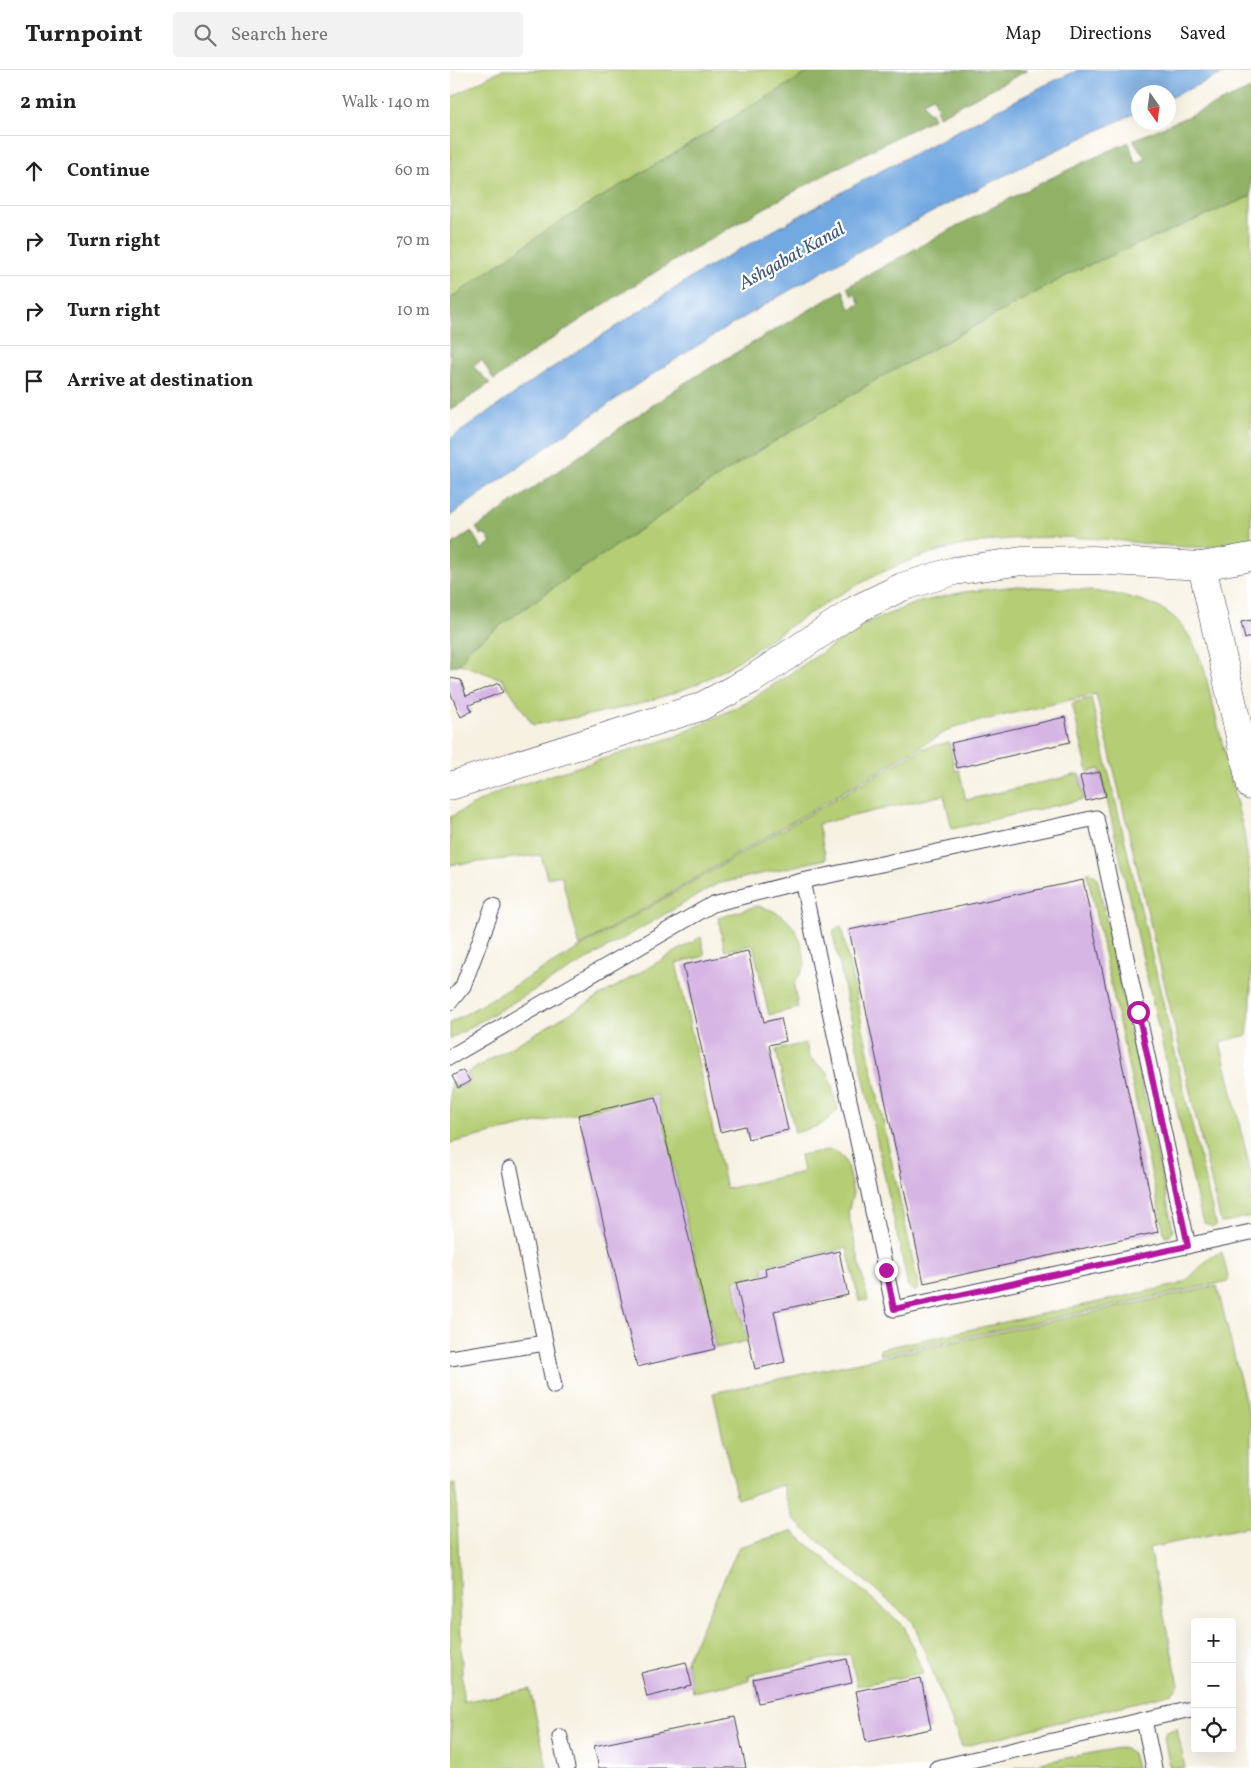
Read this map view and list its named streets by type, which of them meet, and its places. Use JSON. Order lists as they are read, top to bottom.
{
  "water": ["Ashgabat Kanal"],
  "north": "bottom",
  "page": {
    "header": "Turnpoint",
    "search": "Search here",
    "nav": ["Map", "Directions", "Saved"],
    "heading": ["2 min", "Walk · 140 m"],
    "list": [
      ["Continue", "60 m"],
      ["Turn right", "70 m"],
      ["Turn right", "10 m"],
      "Arrive at destination"
    ],
    "map_buttons": ["+", "−"]
  }
}
